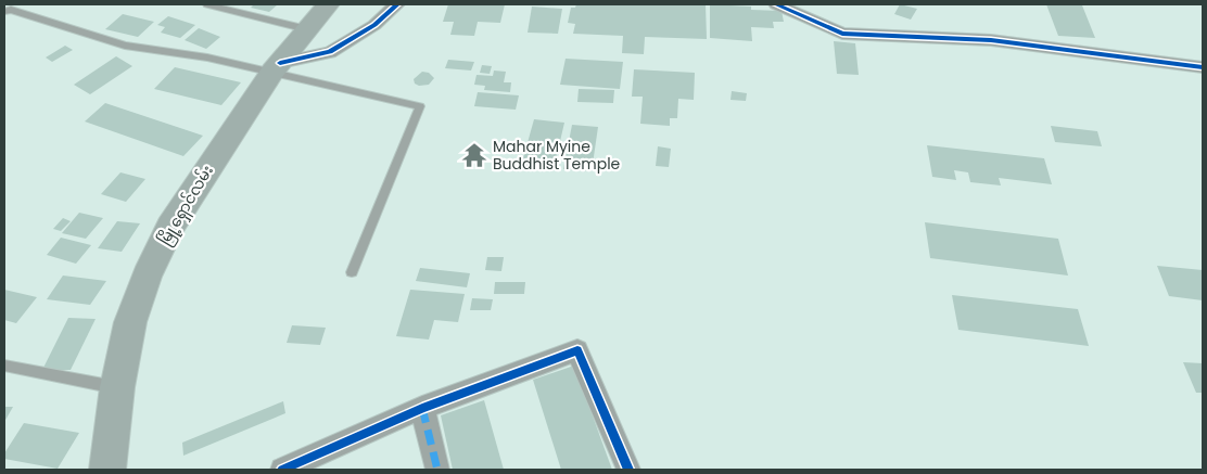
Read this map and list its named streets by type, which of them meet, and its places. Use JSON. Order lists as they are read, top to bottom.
{
  "streets": {
    "highway": ["မြို့ရှောင်လမ်း"]
  },
  "places": {
    "temple": ["Mahar Myine Buddhist Temple"]
  }
}
